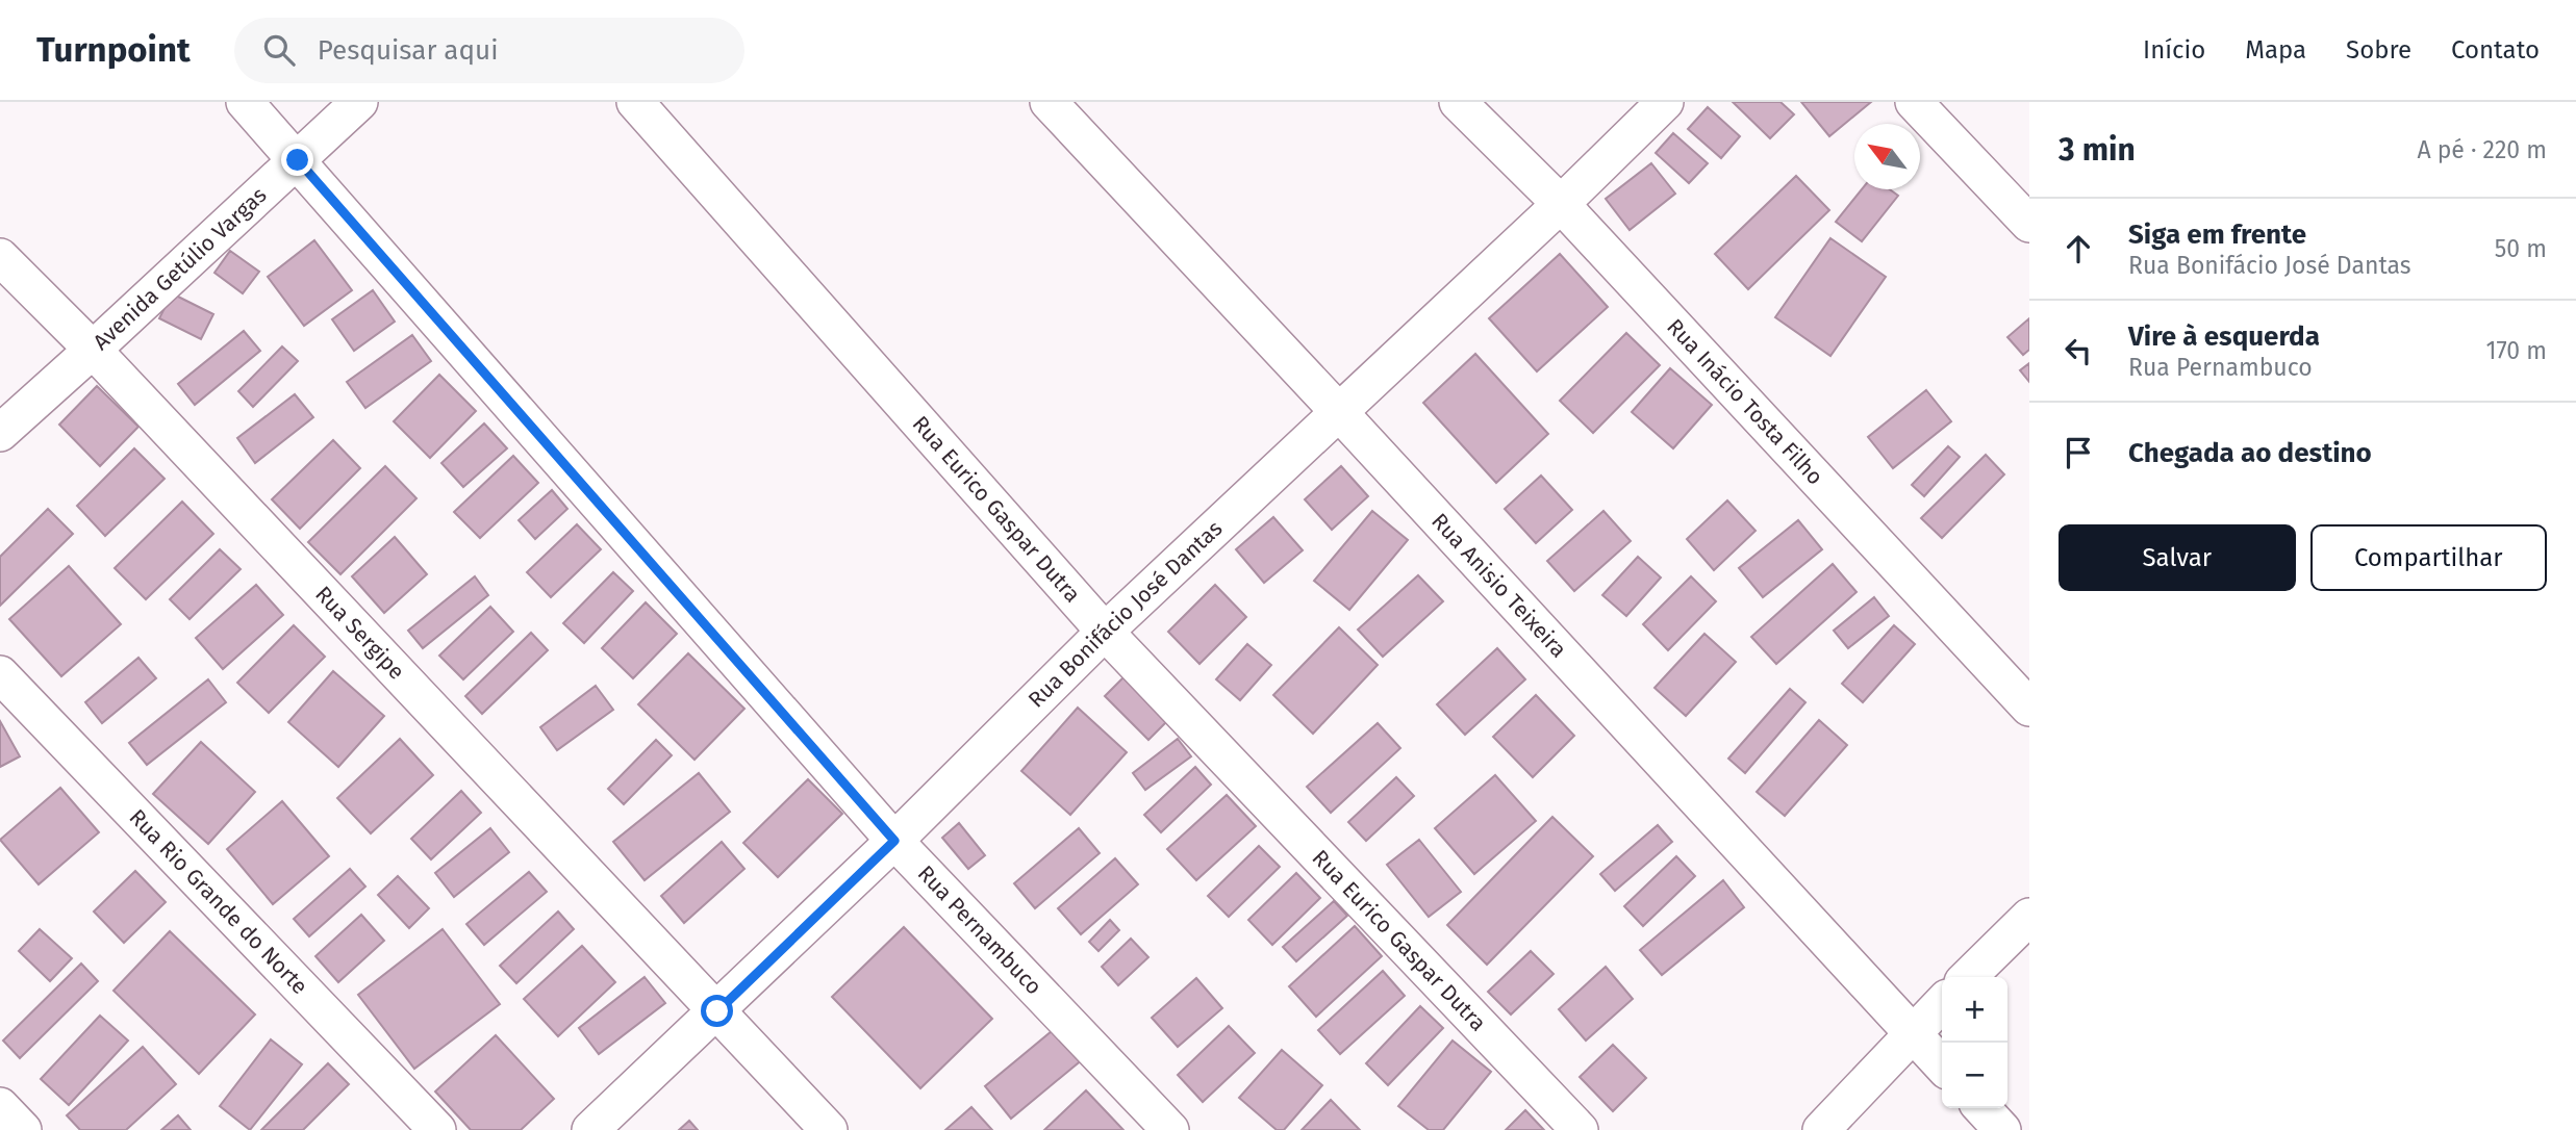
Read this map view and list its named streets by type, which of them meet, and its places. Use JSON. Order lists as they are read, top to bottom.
{
  "streets": {
    "street": [
      "Avenida Getúlio Vargas",
      "Rua Inácio Tosta Filho",
      "Rua Eurico Gaspar Dutra",
      "Rua Anisio Teixeira",
      "Rua Bonifácio José Dantas",
      "Rua Sergipe",
      "Rua Rio Grande do Norte",
      "Rua Pernambuco"
    ]
  },
  "crossings": [
    ["Avenida Getúlio Vargas", "Rua Sergipe"],
    ["Avenida Getúlio Vargas", "Rua Pernambuco"],
    ["Rua Inácio Tosta Filho", "Rua Bonifácio José Dantas"],
    ["Rua Eurico Gaspar Dutra", "Rua Bonifácio José Dantas"],
    ["Rua Anisio Teixeira", "Rua Bonifácio José Dantas"],
    ["Rua Bonifácio José Dantas", "Rua Sergipe"],
    ["Rua Bonifácio José Dantas", "Rua Pernambuco"]
  ],
  "north": "top left",
  "page": {
    "header": "Turnpoint",
    "search": "Pesquisar aqui",
    "nav": [
      "Início",
      "Mapa",
      "Sobre",
      "Contato"
    ],
    "heading": ["3 min", "A pé · 220 m"],
    "list": [
      ["Siga em frente", "Rua Bonifácio José Dantas", "50 m"],
      ["Vire à esquerda", "Rua Pernambuco", "170 m"],
      "Chegada ao destino"
    ],
    "buttons": ["Salvar", "Compartilhar"],
    "map_buttons": ["+", "−"]
  }
}
